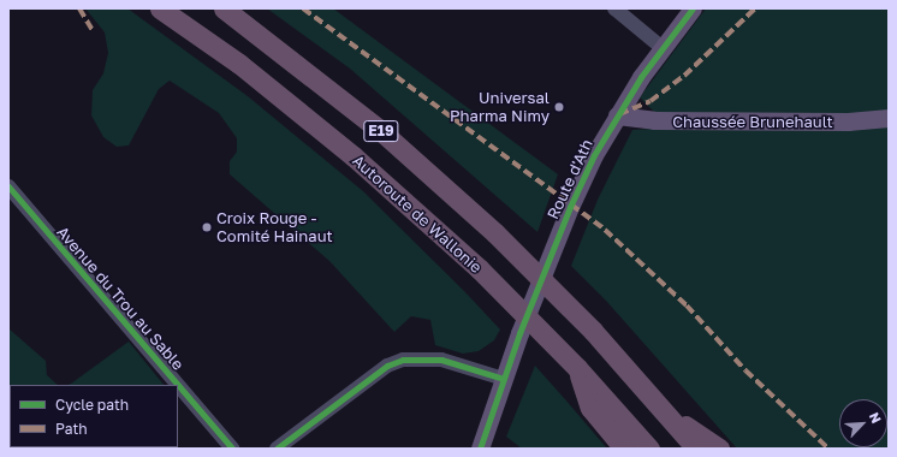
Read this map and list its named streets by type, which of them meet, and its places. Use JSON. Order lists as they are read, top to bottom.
{
  "streets": {
    "highway": ["E19", "Autoroute de Wallonie"],
    "main road": ["Chaussée Brunehault", "Route d'Ath"],
    "street": ["Avenue du Trou au Sable"]
  },
  "crossings": [
    ["Chaussée Brunehault", "Route d'Ath"]
  ],
  "places": ["Universal Pharma Nimy", "Croix Rouge - Comité Hainaut"],
  "legend": ["Cycle path", "Path"],
  "north": "top right"
}
